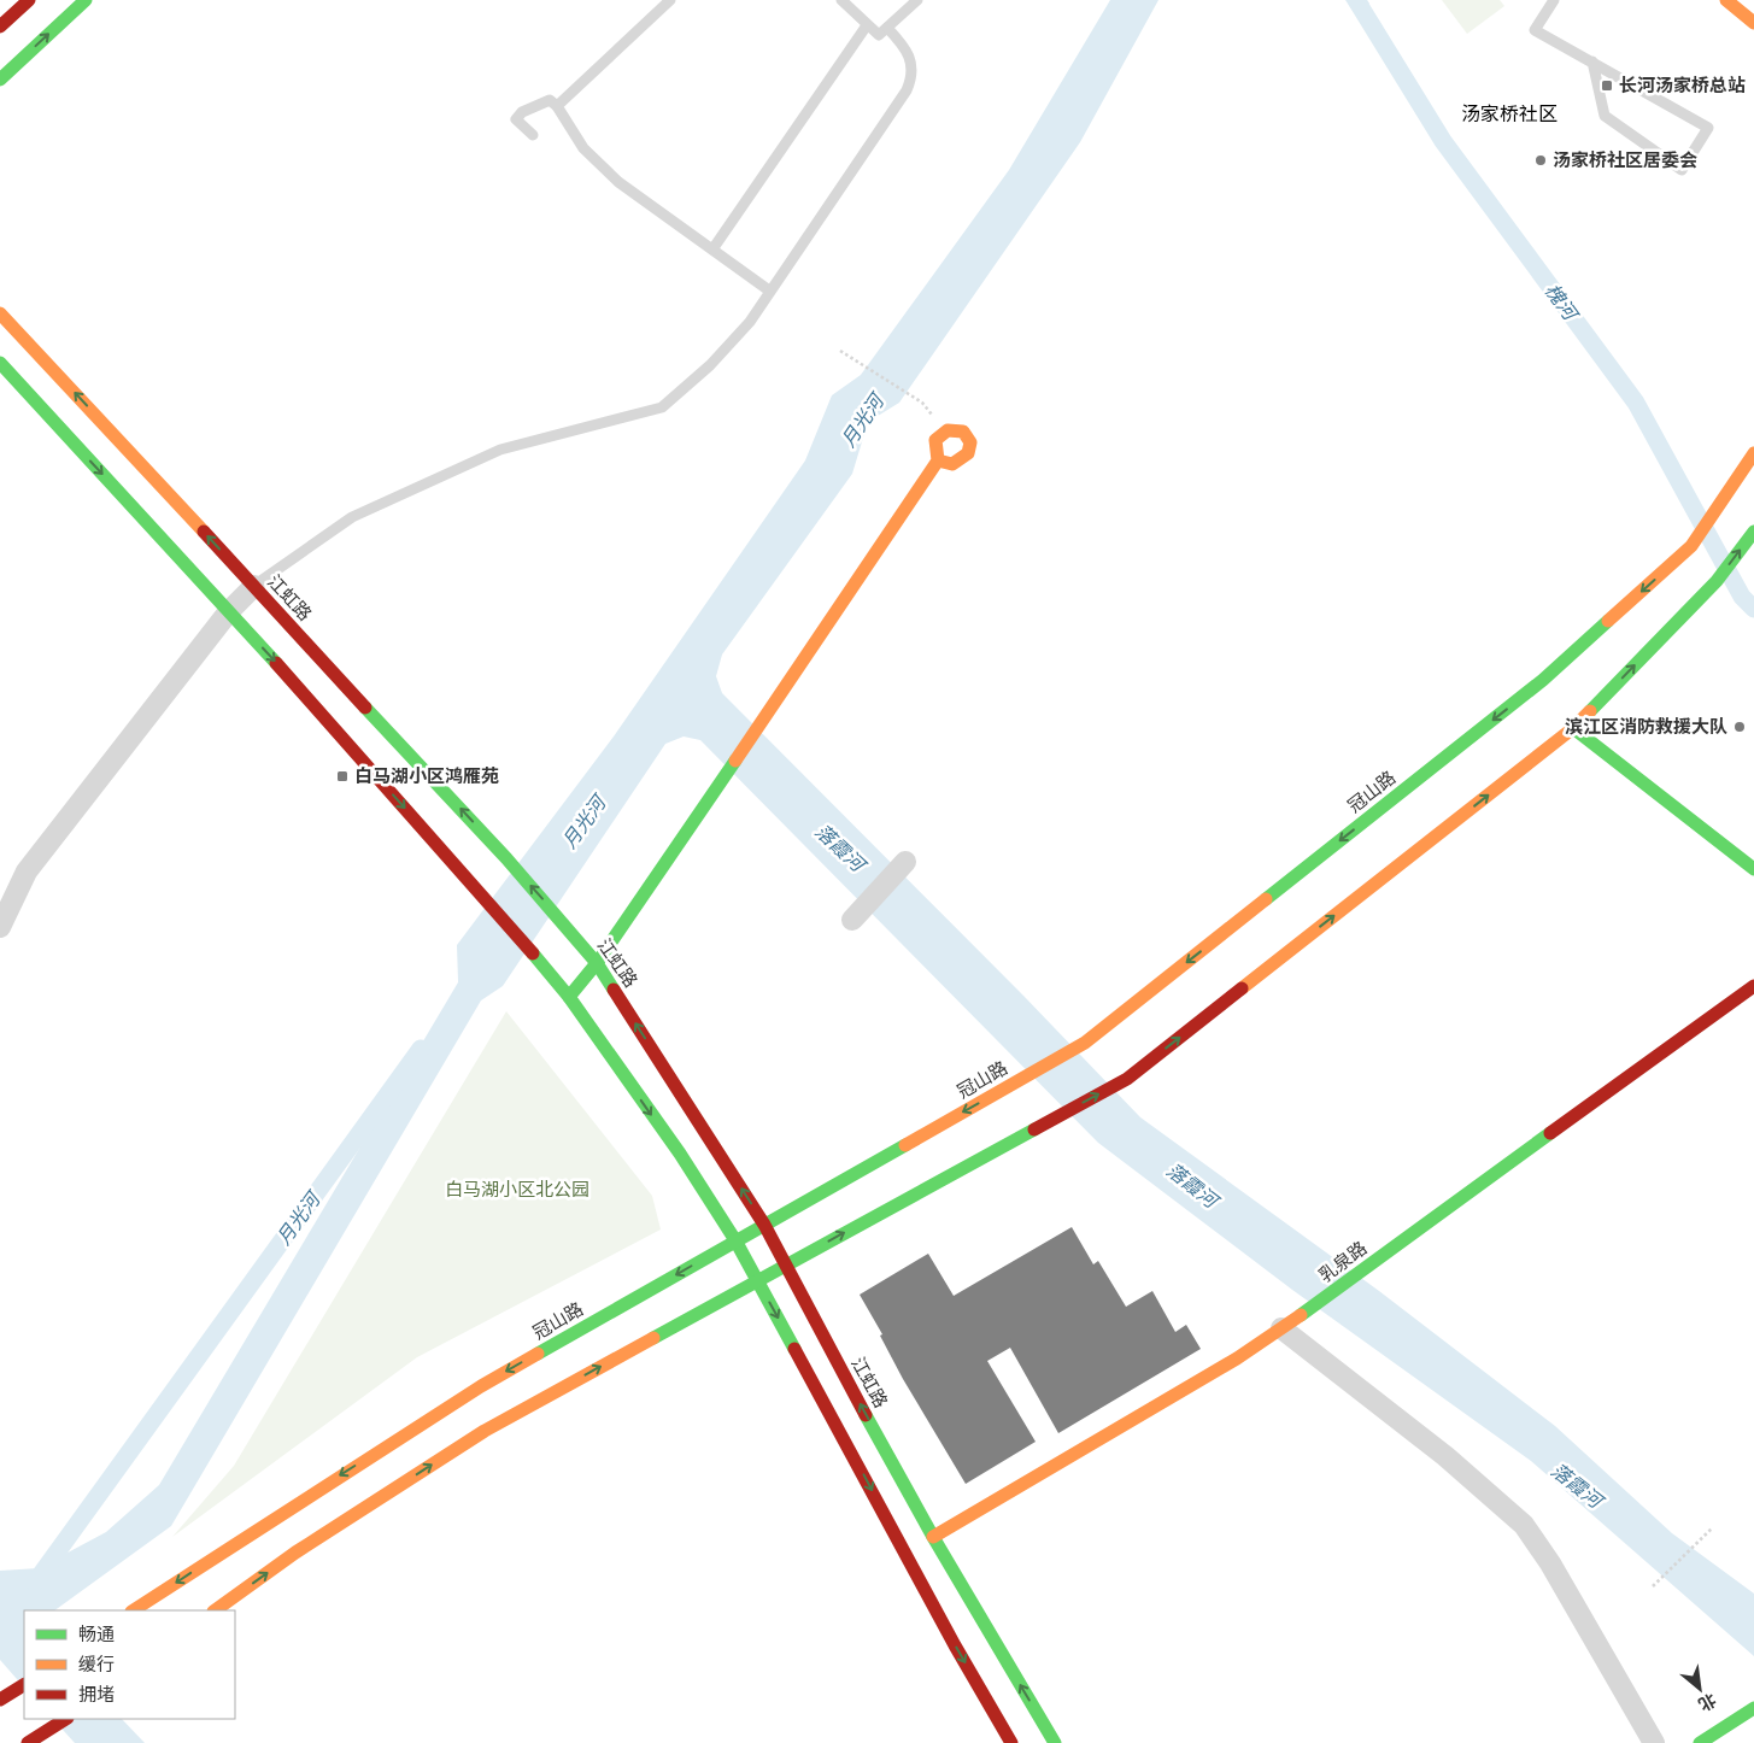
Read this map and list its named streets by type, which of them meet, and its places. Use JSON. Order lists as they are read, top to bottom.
{
  "streets": {
    "main road": ["江虹路", "冠山路", "乳泉路"]
  },
  "crossings": [
    ["江虹路", "冠山路"],
    ["江虹路", "乳泉路"]
  ],
  "districts": ["汤家桥社区"],
  "water": ["槐河", "月光河", "落霞河"],
  "parks": ["白马湖小区北公园"],
  "places": {
    "transit": ["长河汤家桥总站", "白马湖小区鸿雁苑"],
    "other": ["汤家桥社区居委会", "滨江区消防救援大队"]
  },
  "legend": ["畅通", "缓行", "拥堵"],
  "north": "bottom right"
}
